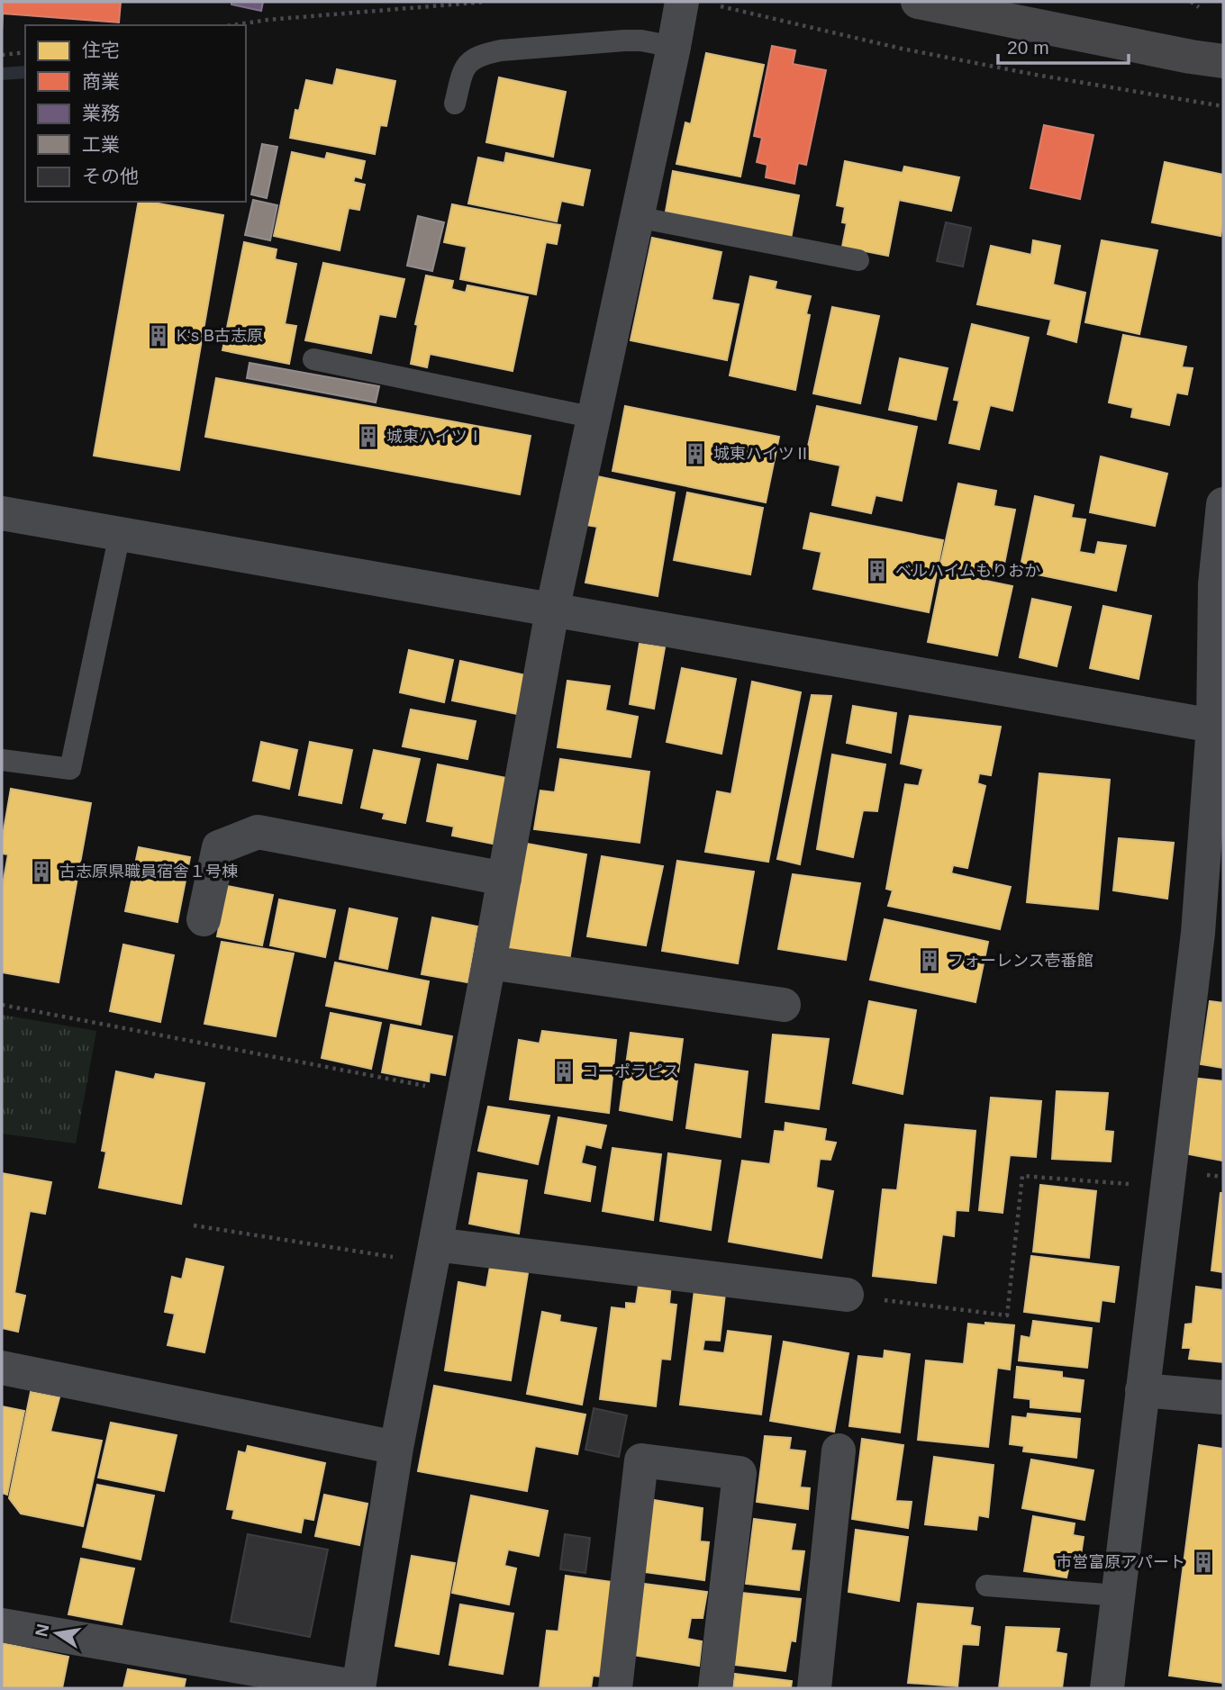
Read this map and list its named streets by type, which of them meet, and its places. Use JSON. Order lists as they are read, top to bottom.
{
  "places": {
    "building": [
      "K‘s B古志原",
      "城東ハイツⅠ",
      "城東ハイツⅡ",
      "ベルハイムもりおか",
      "古志原県職員宿舎１号棟",
      "フォーレンス壱番館",
      "コーポラピス",
      "市営富原アパート"
    ]
  },
  "legend": [
    "住宅",
    "商業",
    "業務",
    "工業",
    "その他"
  ],
  "scale_bar": "20 m",
  "north": "left"
}
